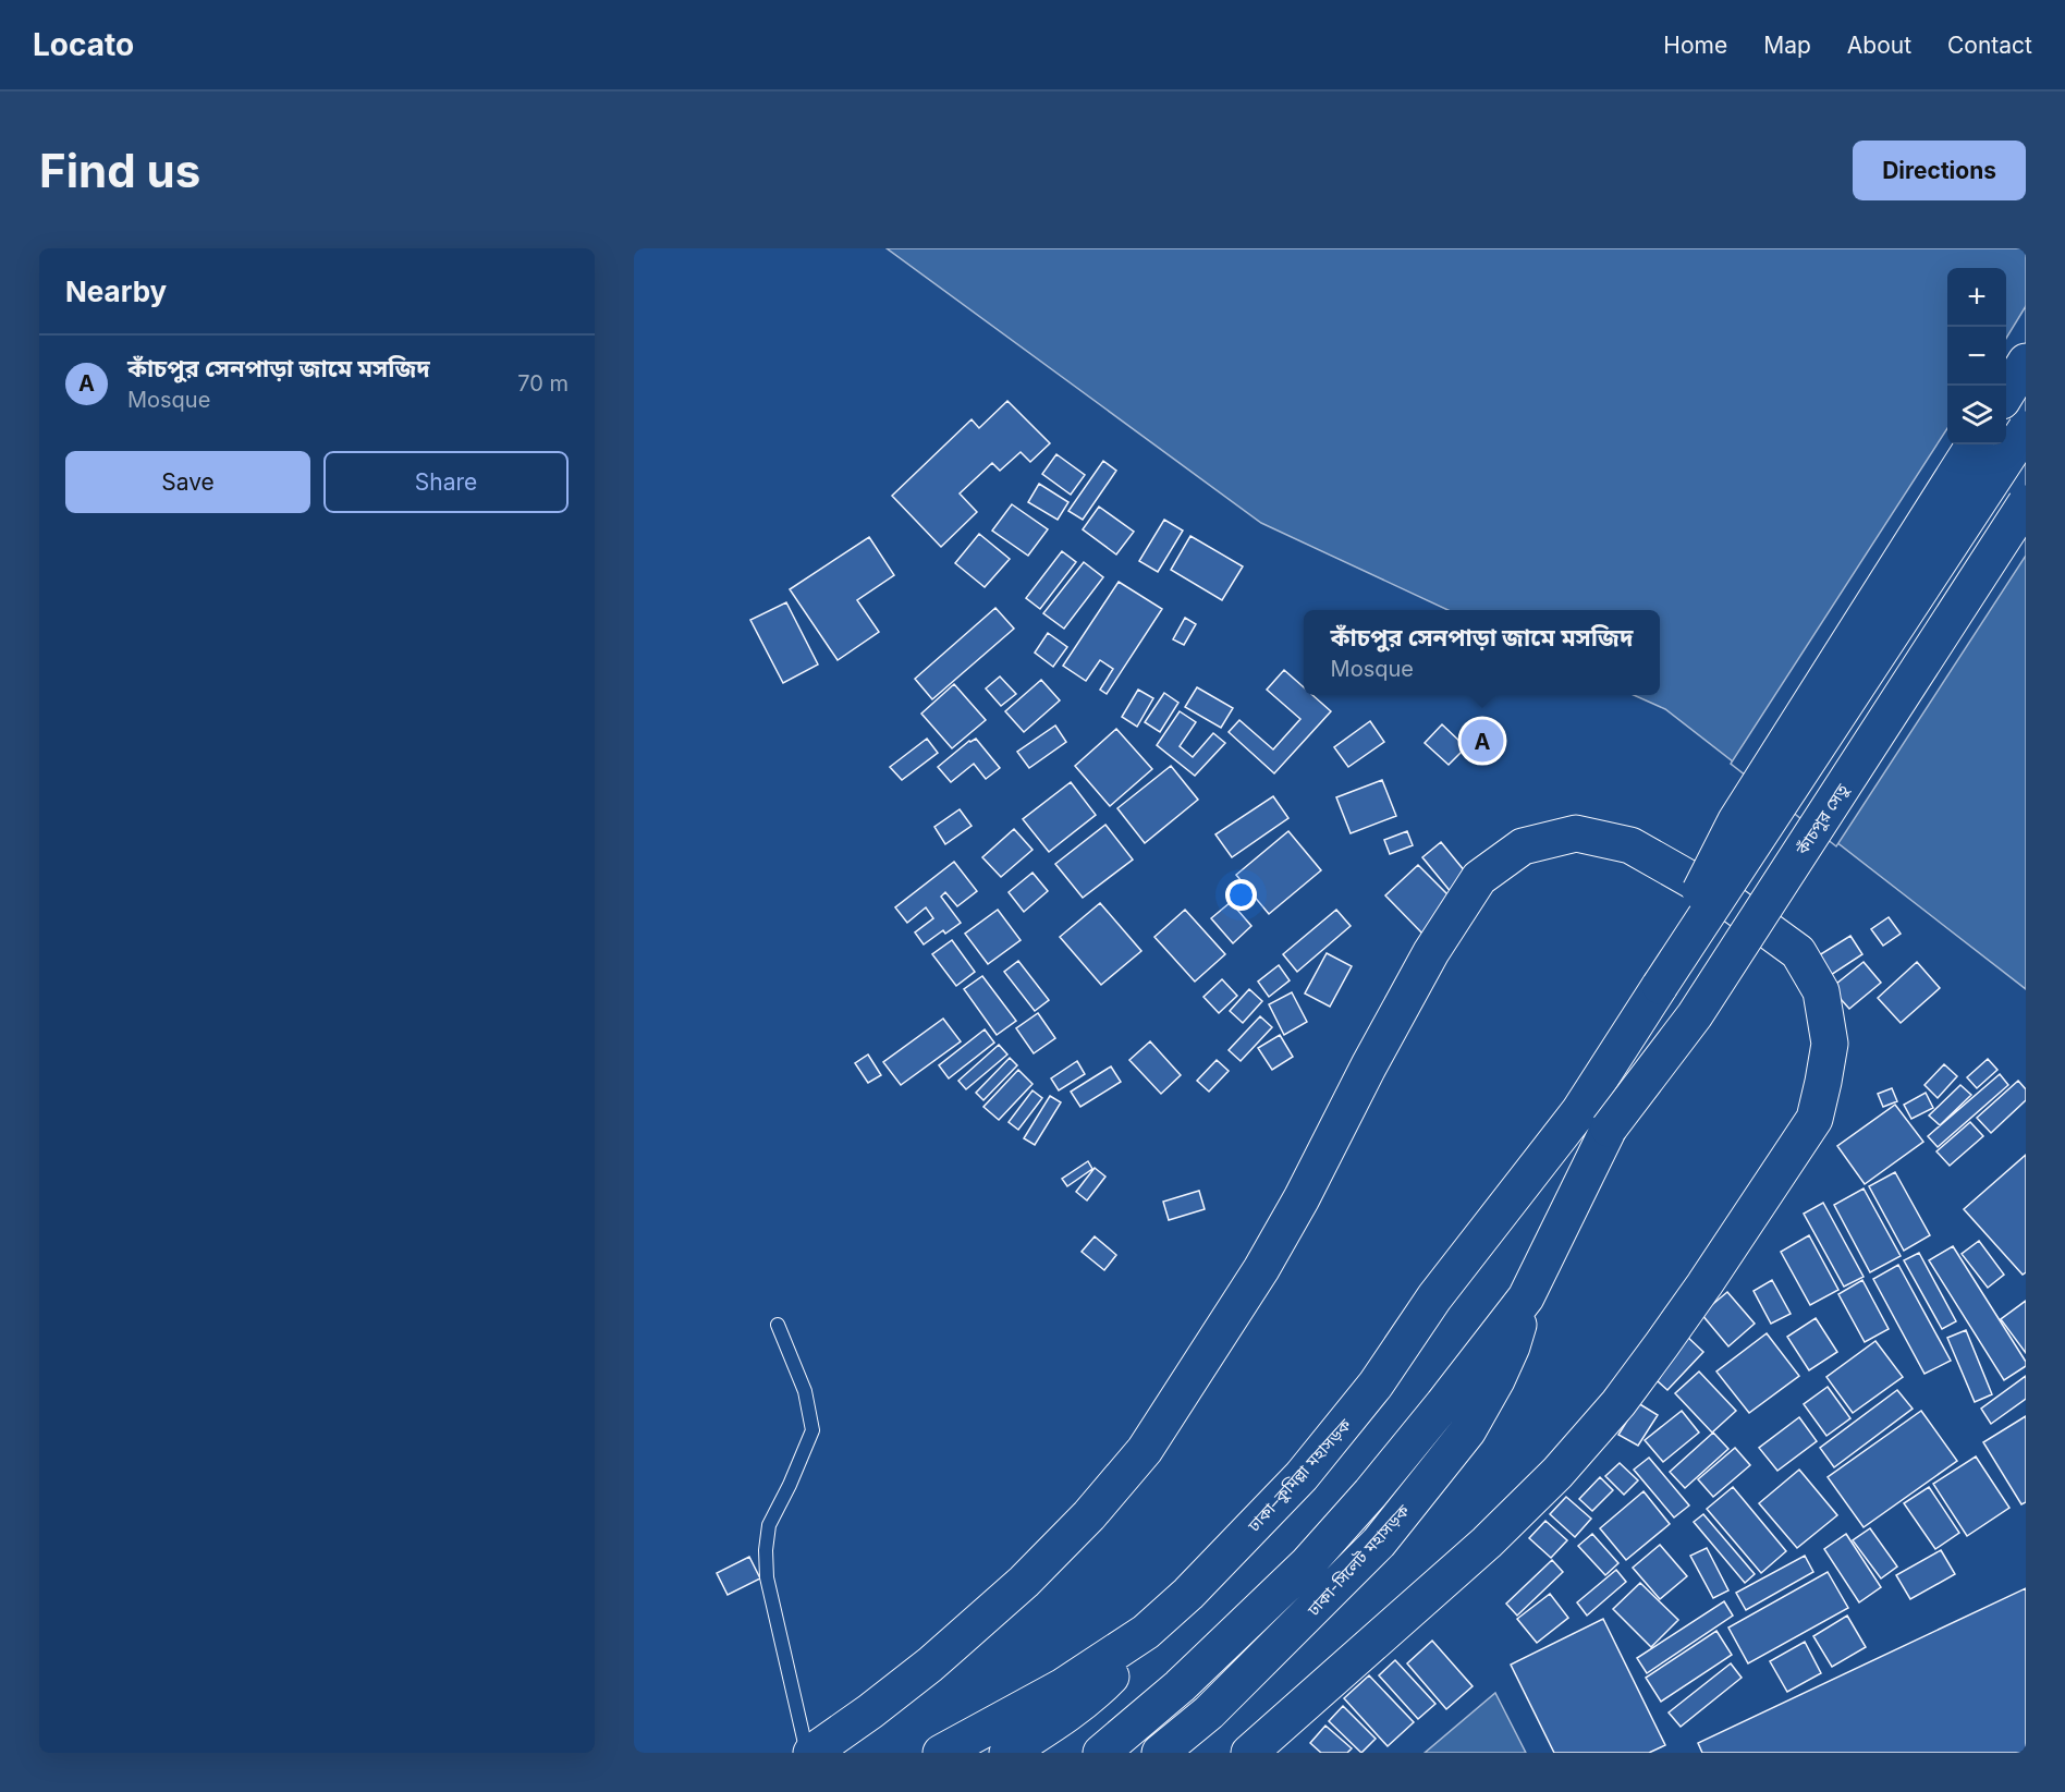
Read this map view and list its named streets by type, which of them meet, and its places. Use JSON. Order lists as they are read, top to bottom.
{
  "streets": {
    "highway": ["কাঁচপুর সেতু", "ঢাকা–কুমিল্লা মহাসড়ক", "ঢাকা-সিলেট মহাসড়ক"]
  },
  "crossings": [
    ["কাঁচপুর সেতু", "ঢাকা–কুমিল্লা মহাসড়ক"]
  ],
  "page": {
    "header": "Locato",
    "nav": [
      "Home",
      "Map",
      "About",
      "Contact"
    ],
    "buttons": [
      "Directions",
      ["Save", "Share"]
    ],
    "title": "Find us",
    "heading": "Nearby",
    "map_buttons": ["+", "−"],
    "list": [
      {
        "mark": "A",
        "name": "কাঁচপুর সেনপাড়া জামে মসজিদ",
        "note": "Mosque",
        "value": "70 m"
      }
    ],
    "popup": ["কাঁচপুর সেনপাড়া জামে মসজিদ", "Mosque"],
    "pins": "A"
  }
}
